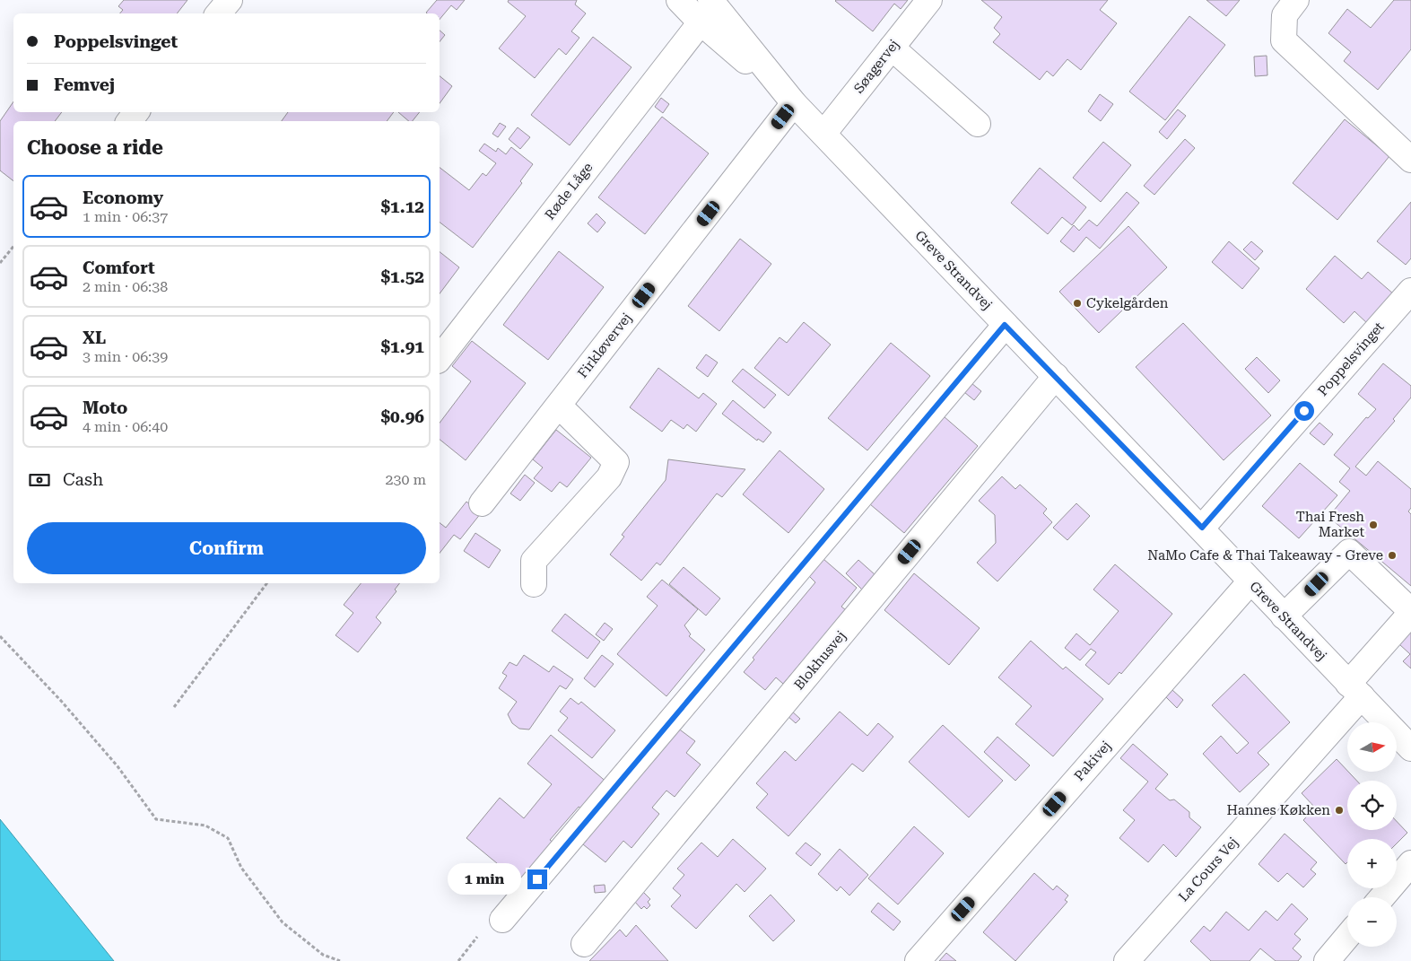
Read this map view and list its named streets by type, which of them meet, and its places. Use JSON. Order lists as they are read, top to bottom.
{
  "streets": {
    "street": [
      "Søagervej",
      "Røde Låge",
      "Greve Strandvej",
      "Firkløvervej",
      "Poppelsvinget",
      "Blokhusvej",
      "Pakivej",
      "La Cours Vej"
    ]
  },
  "crossings": [
    ["Søagervej", "Greve Strandvej"],
    ["Røde Låge", "Greve Strandvej"],
    ["Greve Strandvej", "Firkløvervej"],
    ["Greve Strandvej", "Poppelsvinget"],
    ["Greve Strandvej", "Blokhusvej"],
    ["Greve Strandvej", "Pakivej"],
    ["Greve Strandvej", "La Cours Vej"]
  ],
  "places": [
    "Cykelgården",
    "Thai Fresh Market",
    "NaMo Cafe & Thai Takeaway - Greve",
    "Hannes Køkken"
  ],
  "north": "right",
  "page": {
    "banner": ["Poppelsvinget", "Femvej"],
    "heading": "Choose a ride",
    "list": [
      {
        "name": "Economy",
        "note": "1 min · 06:37",
        "value": "$1.12"
      },
      {
        "name": "Comfort",
        "note": "2 min · 06:38",
        "value": "$1.52"
      },
      {
        "name": "XL",
        "note": "3 min · 06:39",
        "value": "$1.91"
      },
      {
        "name": "Moto",
        "note": "4 min · 06:40",
        "value": "$0.96"
      }
    ],
    "pay": ["Cash", "230 m"],
    "buttons": "Confirm",
    "map_buttons": ["+", "−"],
    "bubble": "1 min"
  }
}
